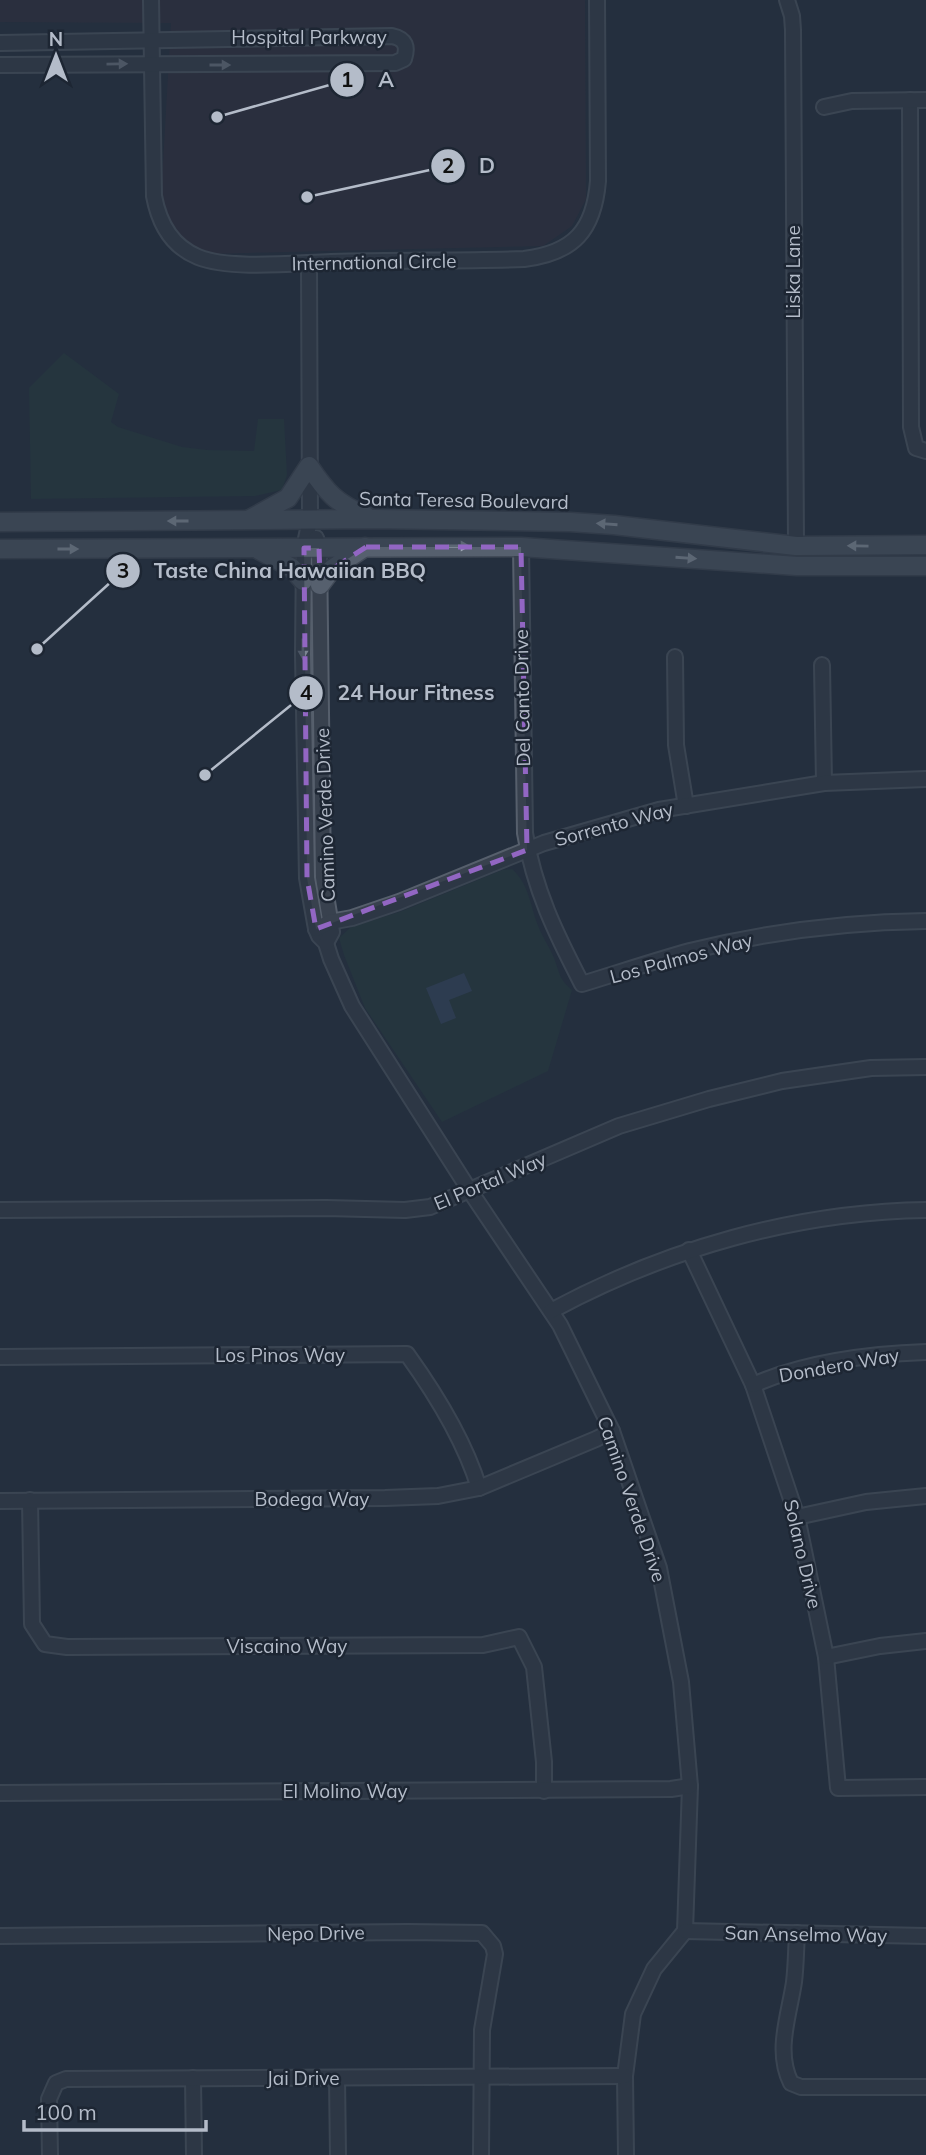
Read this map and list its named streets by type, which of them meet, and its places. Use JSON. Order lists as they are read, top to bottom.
{
  "streets": {
    "main road": ["Santa Teresa Boulevard"],
    "street": [
      "Hospital Parkway",
      "International Circle",
      "Liska Lane",
      "Del Canto Drive",
      "Camino Verde Drive",
      "Sorrento Way",
      "Los Palmos Way",
      "El Portal Way",
      "Los Pinos Way",
      "Dondero Way",
      "Bodega Way",
      "Solano Drive",
      "Viscaino Way",
      "El Molino Way",
      "Nepo Drive",
      "San Anselmo Way",
      "Jai Drive"
    ]
  },
  "crossings": [
    ["Hospital Parkway", "International Circle"],
    ["International Circle", "Camino Verde Drive"],
    ["Liska Lane", "Santa Teresa Boulevard"],
    ["Santa Teresa Boulevard", "Camino Verde Drive"],
    ["Del Canto Drive", "Sorrento Way"],
    ["Del Canto Drive", "Los Palmos Way"],
    ["Camino Verde Drive", "Sorrento Way"],
    ["Camino Verde Drive", "El Portal Way"],
    ["Camino Verde Drive", "Bodega Way"],
    ["Camino Verde Drive", "El Molino Way"],
    ["Camino Verde Drive", "San Anselmo Way"],
    ["Sorrento Way", "Los Palmos Way"],
    ["Los Pinos Way", "Bodega Way"],
    ["Dondero Way", "Solano Drive"],
    ["Bodega Way", "Viscaino Way"],
    ["Viscaino Way", "El Molino Way"],
    ["Nepo Drive", "Jai Drive"]
  ],
  "places": [
    "A",
    "D",
    "Taste China Hawaiian BBQ",
    "24 Hour Fitness"
  ],
  "scale_bar": "100 m",
  "north": "top"
}
